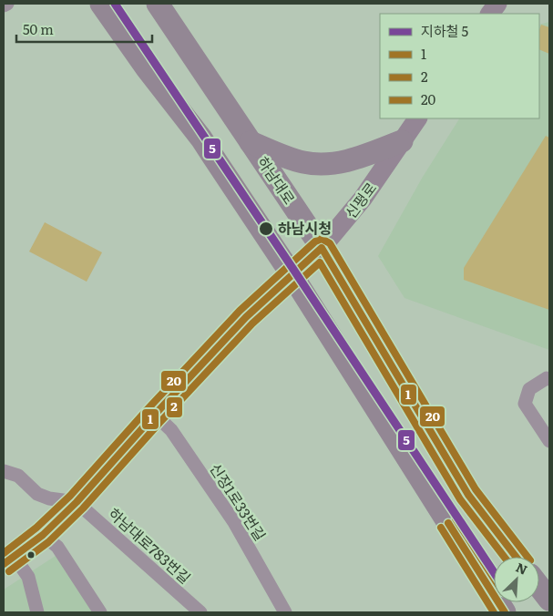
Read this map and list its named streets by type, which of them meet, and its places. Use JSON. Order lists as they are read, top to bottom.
{
  "streets": {
    "main road": ["하남대로", "신평로"],
    "street": ["신장1로33번길", "하남대로783번길"]
  },
  "crossings": [
    ["하남대로", "신평로"],
    ["신평로", "신장1로33번길"],
    ["신평로", "하남대로783번길"]
  ],
  "places": ["하남시청"],
  "lines": [
    "metro line 5",
    "transit line 20",
    "transit line 1",
    "transit line 2"
  ],
  "legend": [
    "지하철 5",
    "1",
    "2",
    "20"
  ],
  "scale_bar": "50 m",
  "north": "top right"
}
